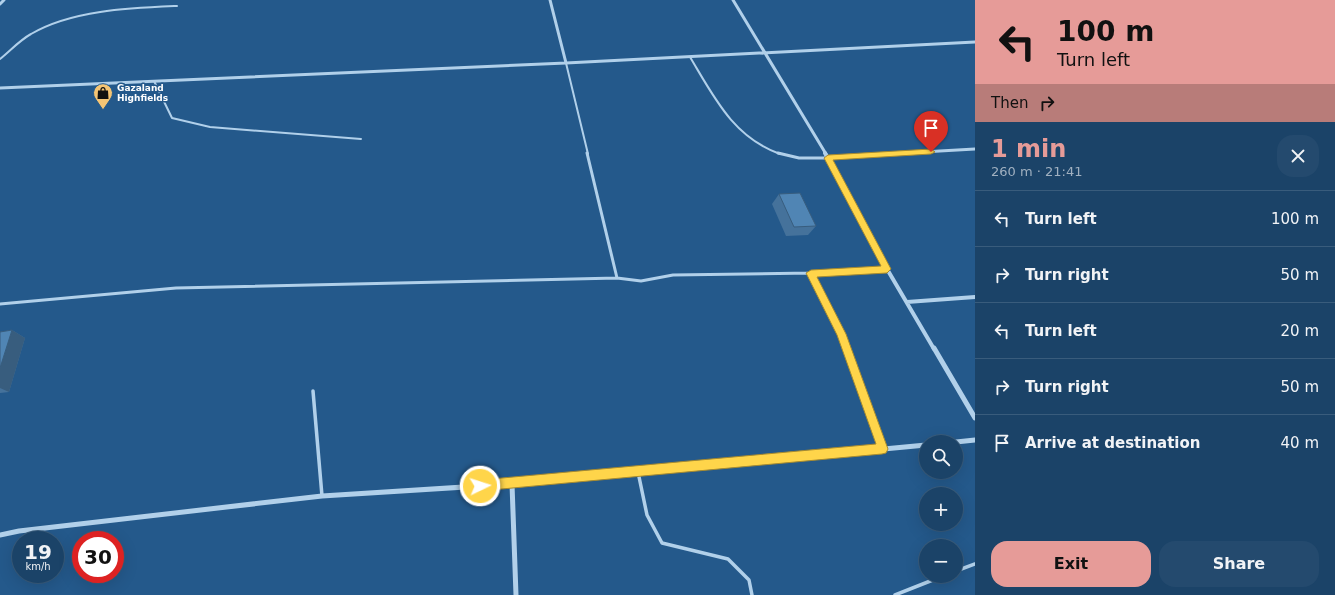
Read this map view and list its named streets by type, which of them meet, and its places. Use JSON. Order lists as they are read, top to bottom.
{
  "places": {
    "shop": ["Gazaland Highfields"]
  },
  "page": {
    "turn": ["100 m", "Turn left"],
    "then": "Then",
    "heading": ["1 min", "260 m · 21:41"],
    "list": [
      {
        "name": "Turn left",
        "value": "100 m"
      },
      {
        "name": "Turn right",
        "value": "50 m"
      },
      {
        "name": "Turn left",
        "value": "20 m"
      },
      {
        "name": "Turn right",
        "value": "50 m"
      },
      {
        "name": "Arrive at destination",
        "value": "40 m"
      }
    ],
    "map_buttons": ["+", "−"],
    "speed": "19 km/h",
    "limit": "30",
    "buttons": ["Exit", "Share"]
  }
}
